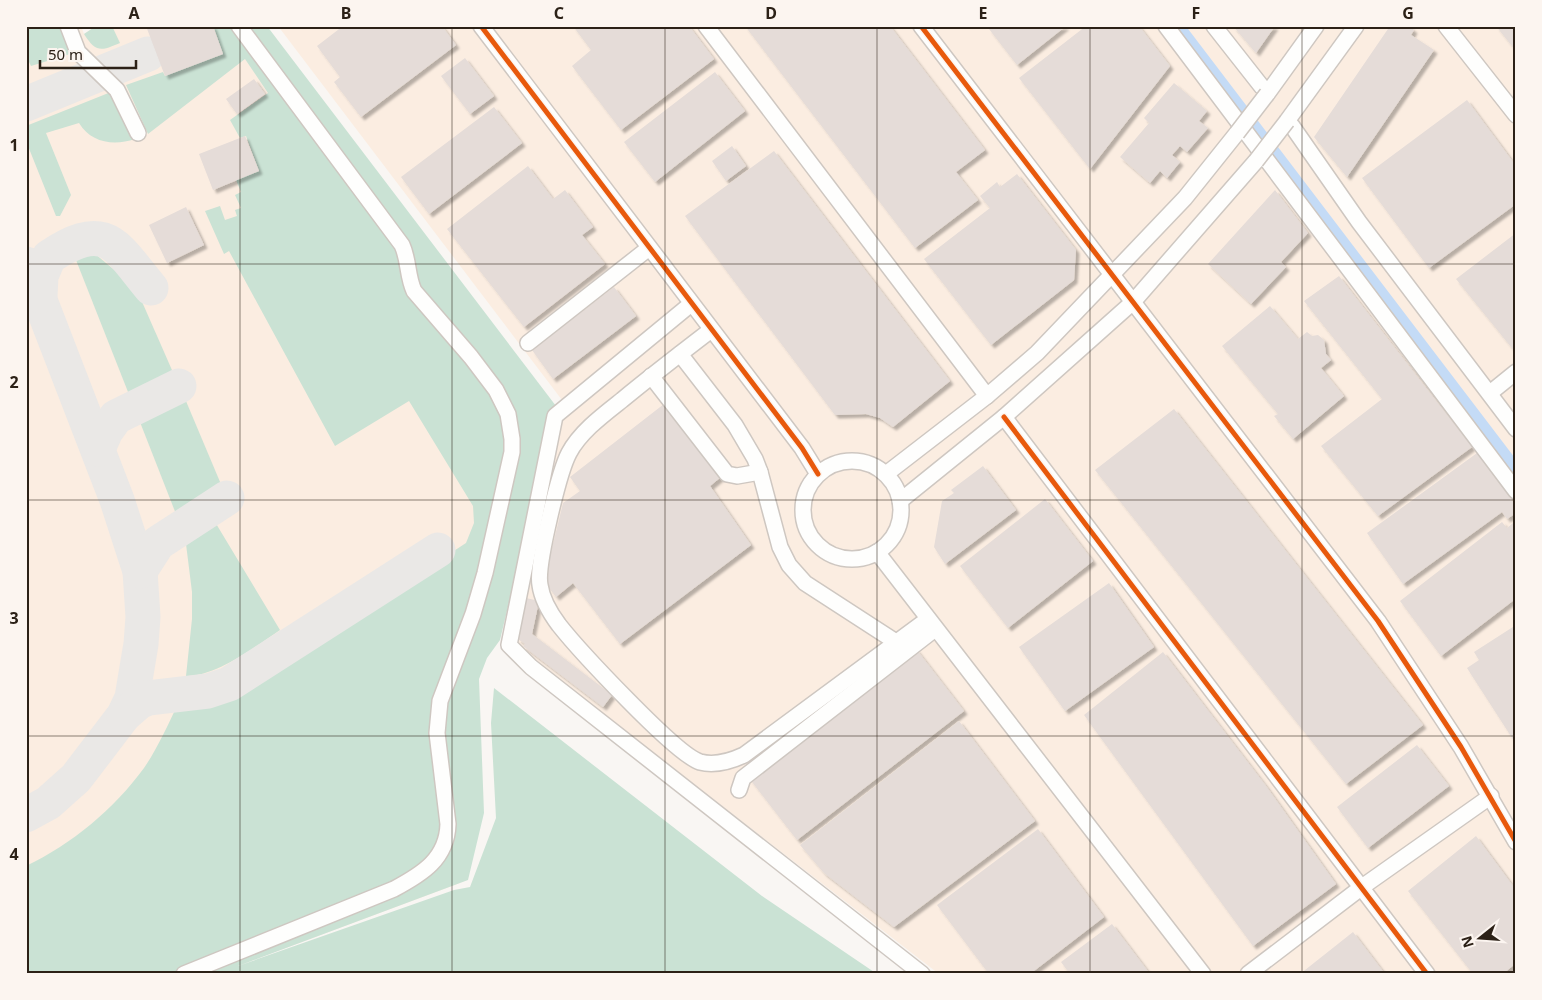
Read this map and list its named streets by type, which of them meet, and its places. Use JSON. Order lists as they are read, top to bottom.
{
  "scale_bar": "50 m",
  "north": "left",
  "grid": {
    "columns": [
      "A",
      "B",
      "C",
      "D",
      "E",
      "F",
      "G"
    ],
    "rows": [
      "1",
      "2",
      "3",
      "4"
    ]
  }
}
